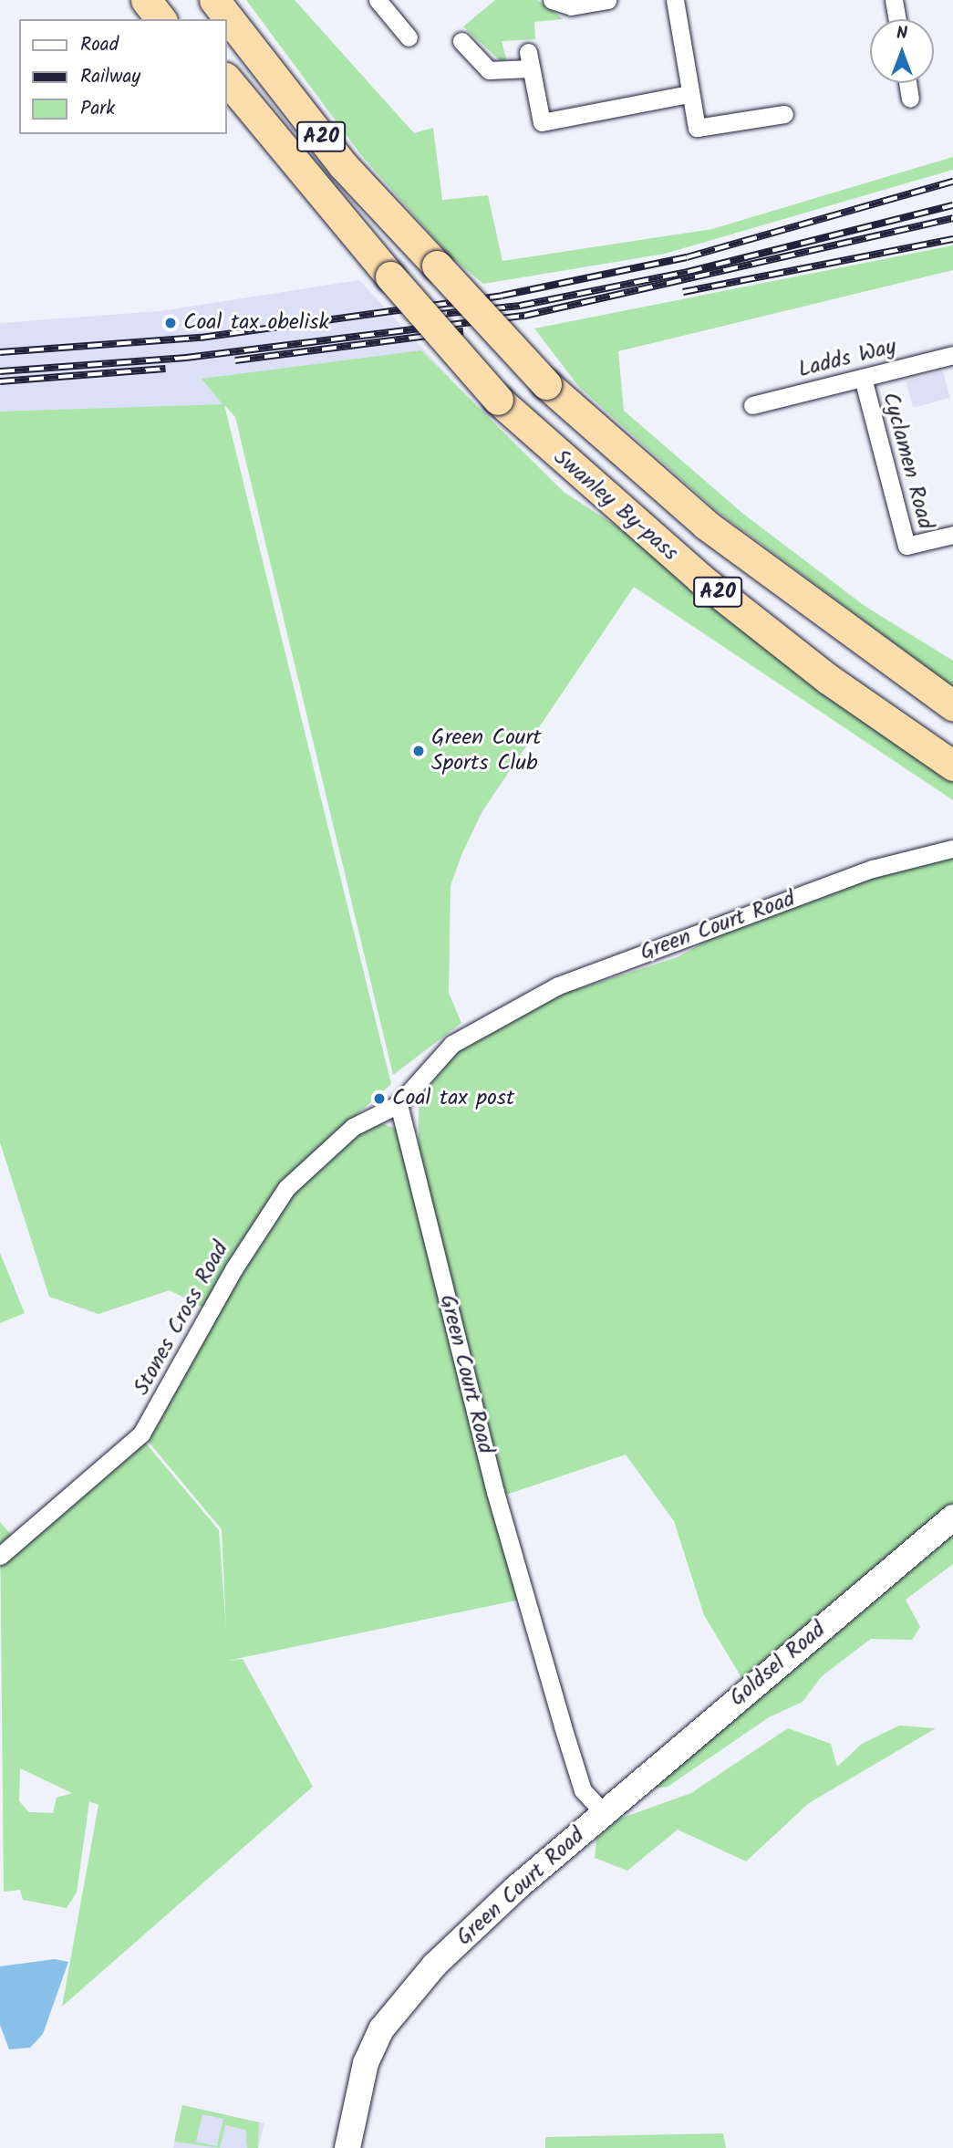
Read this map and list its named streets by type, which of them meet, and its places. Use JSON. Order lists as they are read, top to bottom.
{
  "streets": {
    "highway": ["A20", "Swanley By-pass"],
    "main road": ["Green Court Road", "Goldsel Road"],
    "street": ["Ladds Way", "Cyclamen Road", "Stones Cross Road"]
  },
  "crossings": [
    ["A20", "Swanley By-pass"],
    ["Ladds Way", "Cyclamen Road"],
    ["Green Court Road", "Stones Cross Road"],
    ["Green Court Road", "Goldsel Road"]
  ],
  "places": ["Coal tax obelisk", "Green Court Sports Club", "Coal tax post"],
  "legend": ["Road", "Railway", "Park"],
  "north": "top"
}
